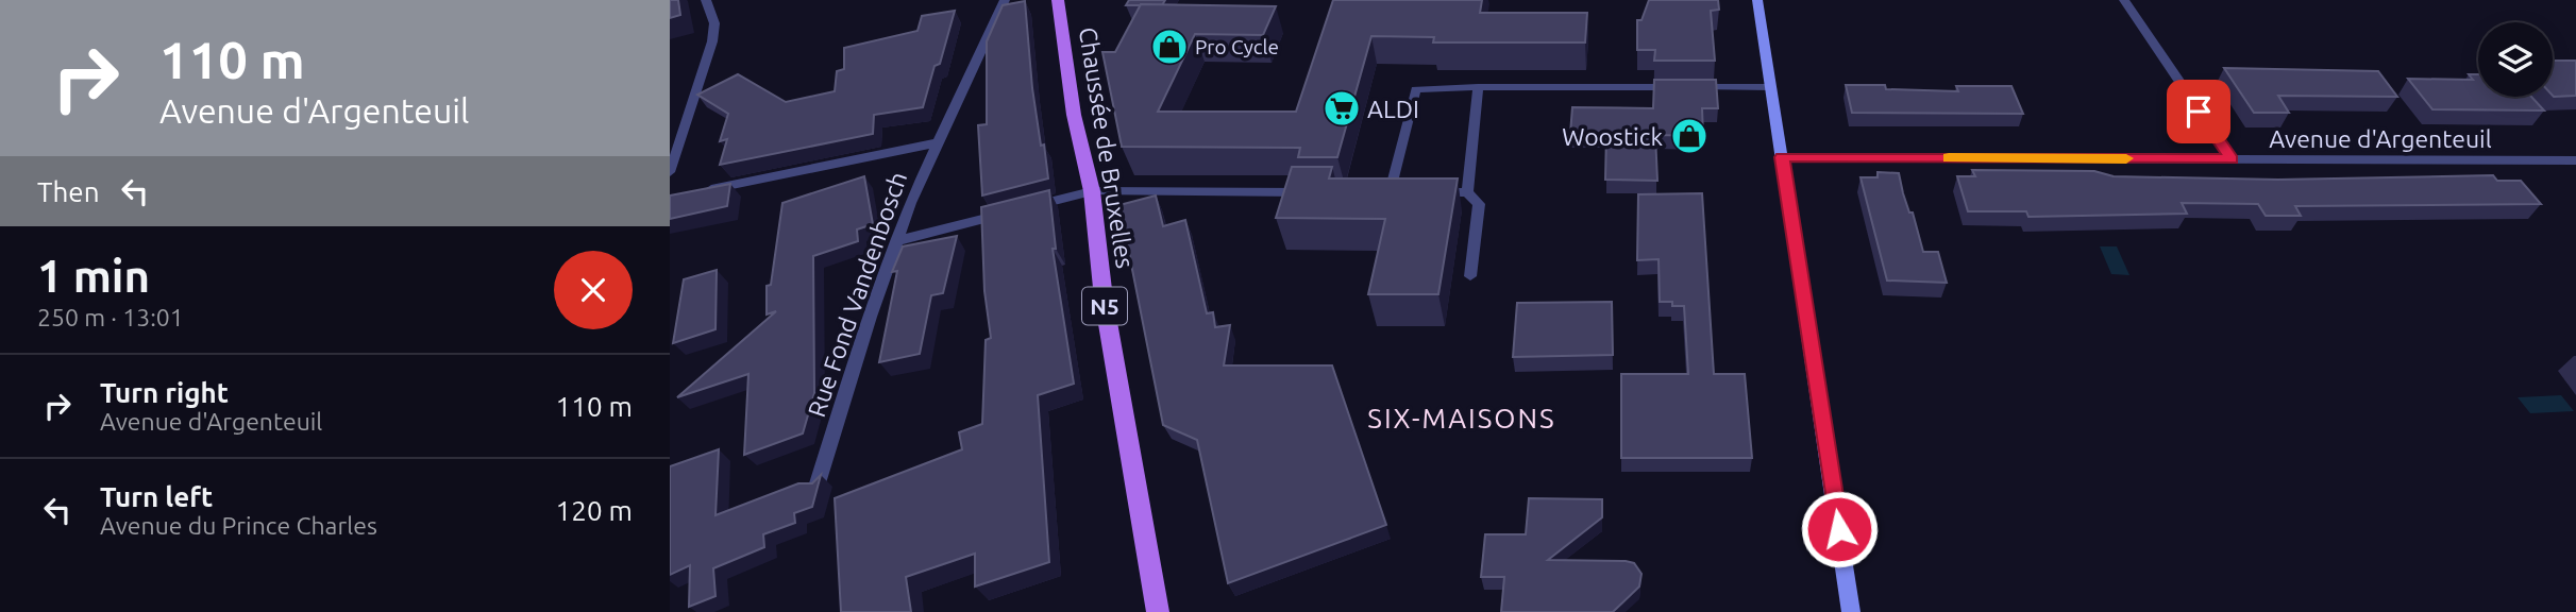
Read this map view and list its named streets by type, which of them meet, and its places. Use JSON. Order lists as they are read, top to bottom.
{
  "streets": {
    "main road": ["Chaussée de Bruxelles", "N5"],
    "street": ["Avenue d'Argenteuil", "Rue Fond Vandenbosch"]
  },
  "districts": ["SIX-MAISONS"],
  "places": {
    "shop": ["Pro Cycle", "Woostick"],
    "supermarket": ["ALDI"]
  },
  "page": {
    "turn": ["110 m", "Avenue d'Argenteuil"],
    "then": "Then",
    "heading": ["1 min", "250 m · 13:01"],
    "list": [
      {
        "name": "Turn right",
        "note": "Avenue d'Argenteuil",
        "value": "110 m"
      },
      {
        "name": "Turn left",
        "note": "Avenue du Prince Charles",
        "value": "120 m"
      }
    ]
  }
}
